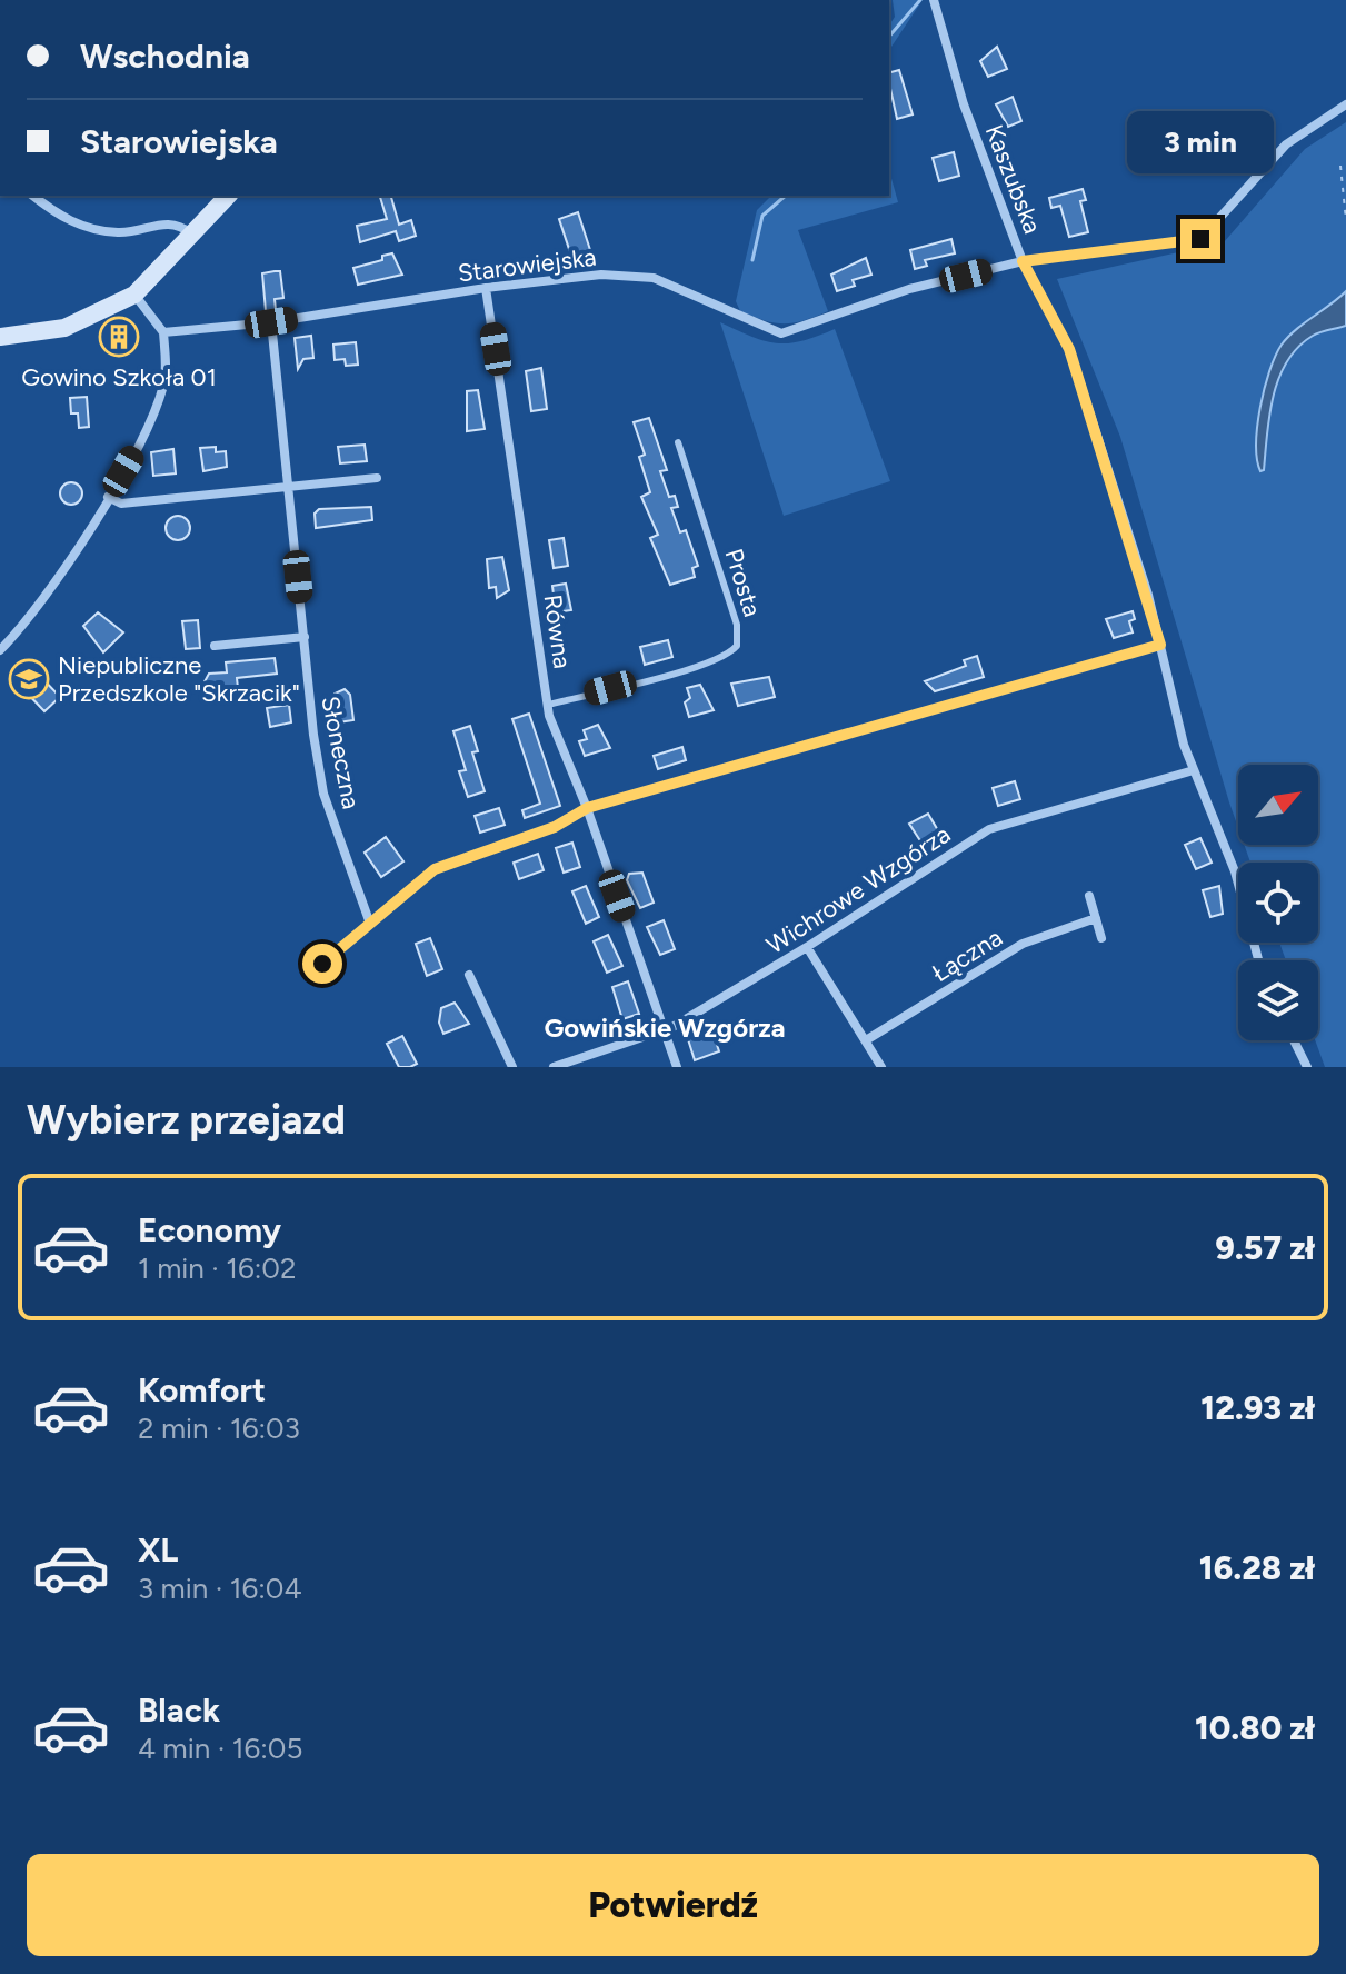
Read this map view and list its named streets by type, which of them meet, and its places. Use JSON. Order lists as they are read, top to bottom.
{
  "streets": {
    "street": [
      "Kaszubska",
      "Starowiejska",
      "Równa",
      "Słoneczna",
      "Wichrowe Wzgórza",
      "Łączna"
    ],
    "lane": ["Prosta"]
  },
  "crossings": [
    ["Kaszubska", "Starowiejska"],
    ["Kaszubska", "Wichrowe Wzgórza"],
    ["Starowiejska", "Równa"],
    ["Starowiejska", "Słoneczna"],
    ["Prosta", "Równa"],
    ["Równa", "Wichrowe Wzgórza"]
  ],
  "districts": ["Gowińskie Wzgórza"],
  "places": {
    "building": ["Gowino Szkoła 01"],
    "school or university": ["Niepubliczne Przedszkole \"Skrzacik\""]
  },
  "north": "top right",
  "page": {
    "banner": ["Wschodnia", "Starowiejska"],
    "bubble": "3 min",
    "heading": "Wybierz przejazd",
    "list": [
      {
        "name": "Economy",
        "note": "1 min · 16:02",
        "value": "9.57 zł"
      },
      {
        "name": "Komfort",
        "note": "2 min · 16:03",
        "value": "12.93 zł"
      },
      {
        "name": "XL",
        "note": "3 min · 16:04",
        "value": "16.28 zł"
      },
      {
        "name": "Black",
        "note": "4 min · 16:05",
        "value": "10.80 zł"
      }
    ],
    "buttons": "Potwierdź"
  }
}
